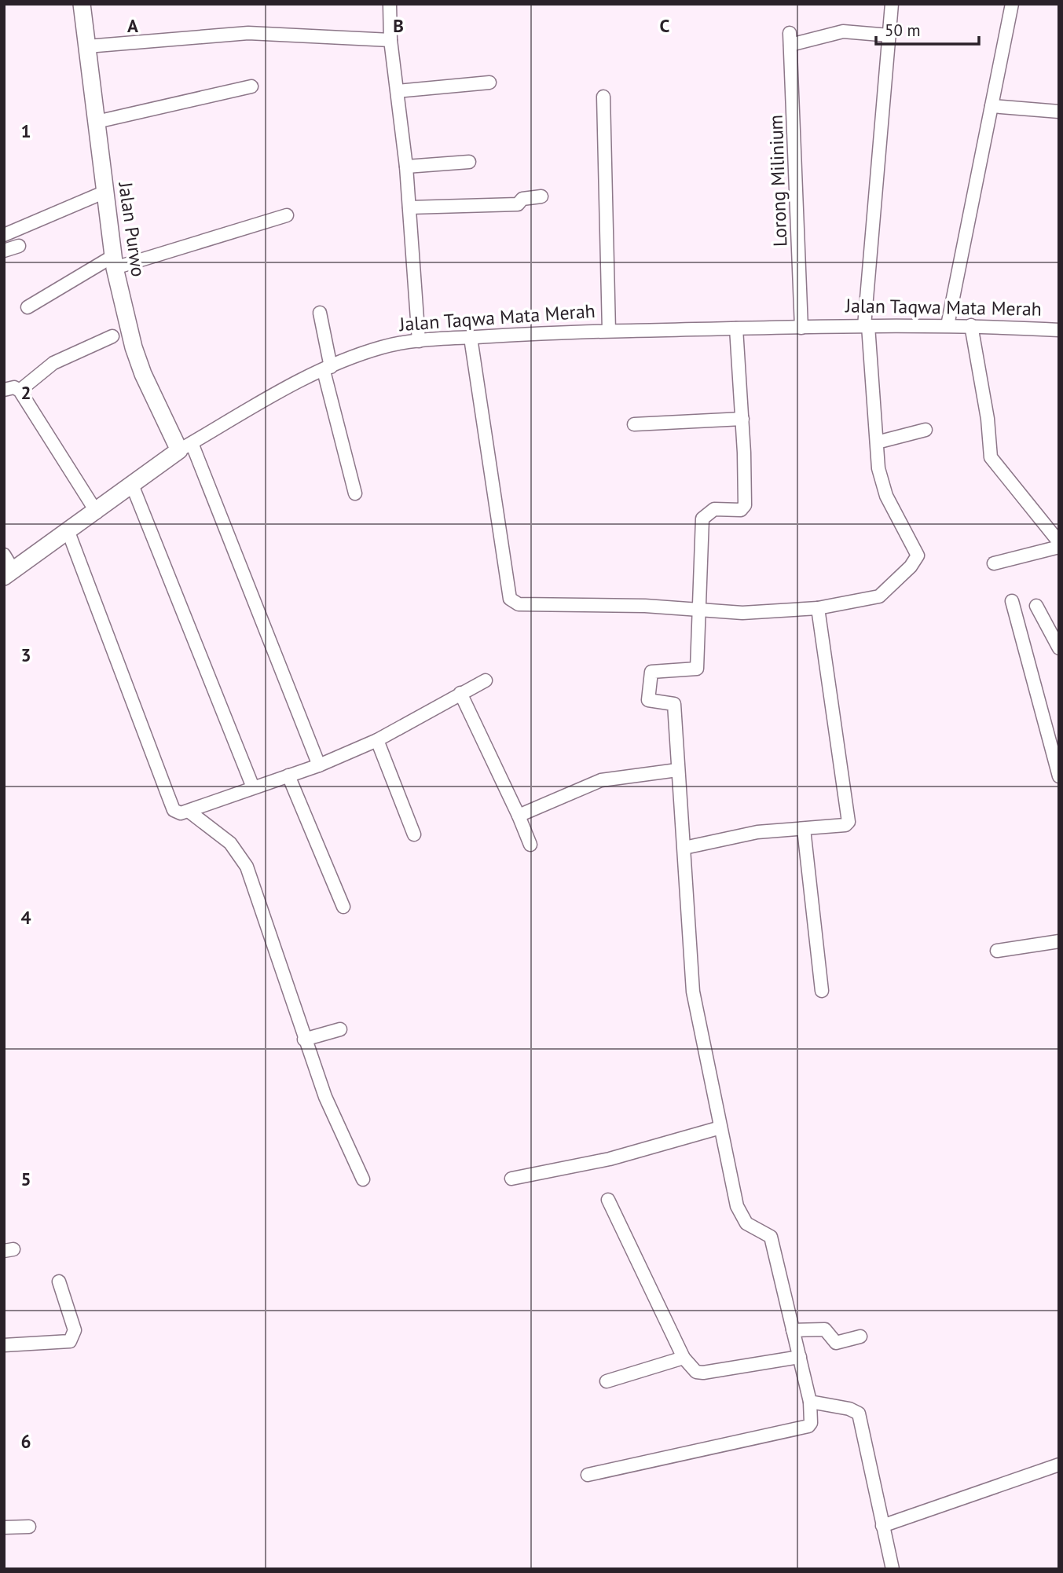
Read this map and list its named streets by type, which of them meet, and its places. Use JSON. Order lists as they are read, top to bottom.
{
  "streets": {
    "street": ["Lorong Milinium", "Jalan Purwo", "Jalan Taqwa Mata Merah"]
  },
  "crossings": [
    ["Lorong Milinium", "Jalan Taqwa Mata Merah"],
    ["Jalan Purwo", "Jalan Taqwa Mata Merah"]
  ],
  "scale_bar": "50 m",
  "grid": {
    "columns": ["A", "B", "C"],
    "rows": [
      "1",
      "2",
      "3",
      "4",
      "5",
      "6"
    ]
  }
}
